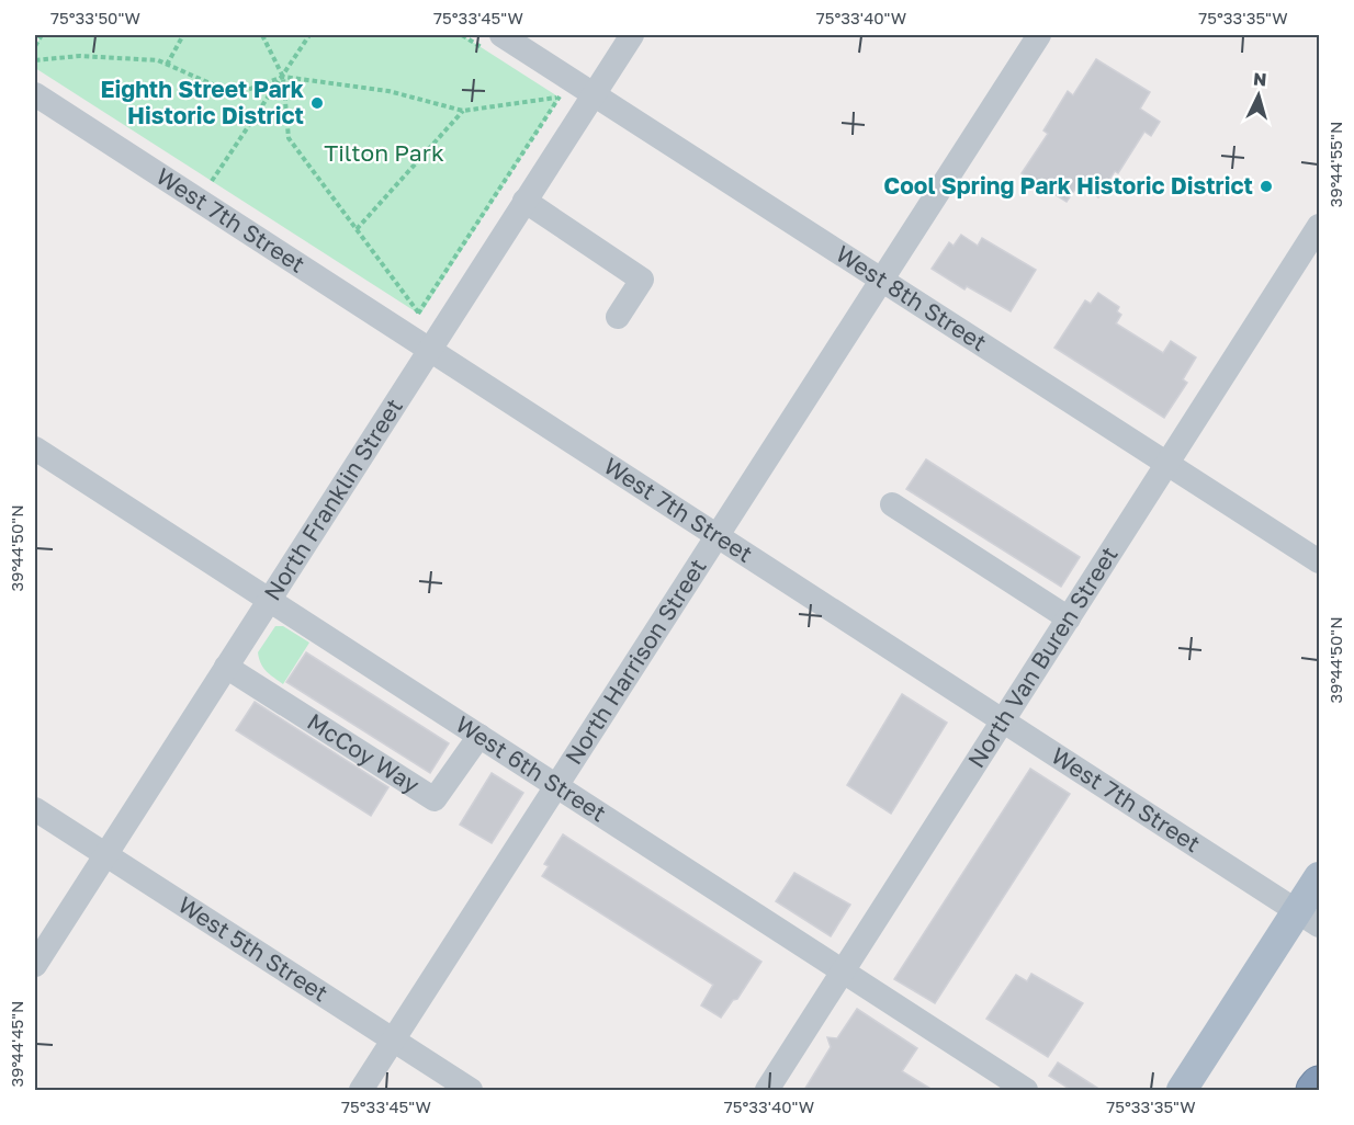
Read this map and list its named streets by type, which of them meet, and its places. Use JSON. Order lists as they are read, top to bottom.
{
  "streets": {
    "street": [
      "West 7th Street",
      "West 8th Street",
      "North Franklin Street",
      "North Van Buren Street",
      "North Harrison Street",
      "McCoy Way",
      "West 6th Street",
      "West 5th Street"
    ]
  },
  "crossings": [
    ["West 7th Street", "North Franklin Street"],
    ["West 7th Street", "North Van Buren Street"],
    ["West 7th Street", "North Harrison Street"],
    ["West 8th Street", "North Franklin Street"],
    ["West 8th Street", "North Van Buren Street"],
    ["West 8th Street", "North Harrison Street"],
    ["North Franklin Street", "McCoy Way"],
    ["North Franklin Street", "West 6th Street"],
    ["North Franklin Street", "West 5th Street"],
    ["North Van Buren Street", "West 6th Street"],
    ["North Harrison Street", "West 6th Street"],
    ["North Harrison Street", "West 5th Street"],
    ["McCoy Way", "West 6th Street"]
  ],
  "parks": ["Tilton Park"],
  "places": ["Eighth Street Park Historic District", "Cool Spring Park Historic District"],
  "north": "top",
  "coordinates": [
    "75°33'50\"W",
    "75°33'45\"W",
    "75°33'40\"W",
    "75°33'35\"W",
    "39°44'55\"N",
    "39°44'50\"N",
    "39°44'45\"N"
  ]
}
